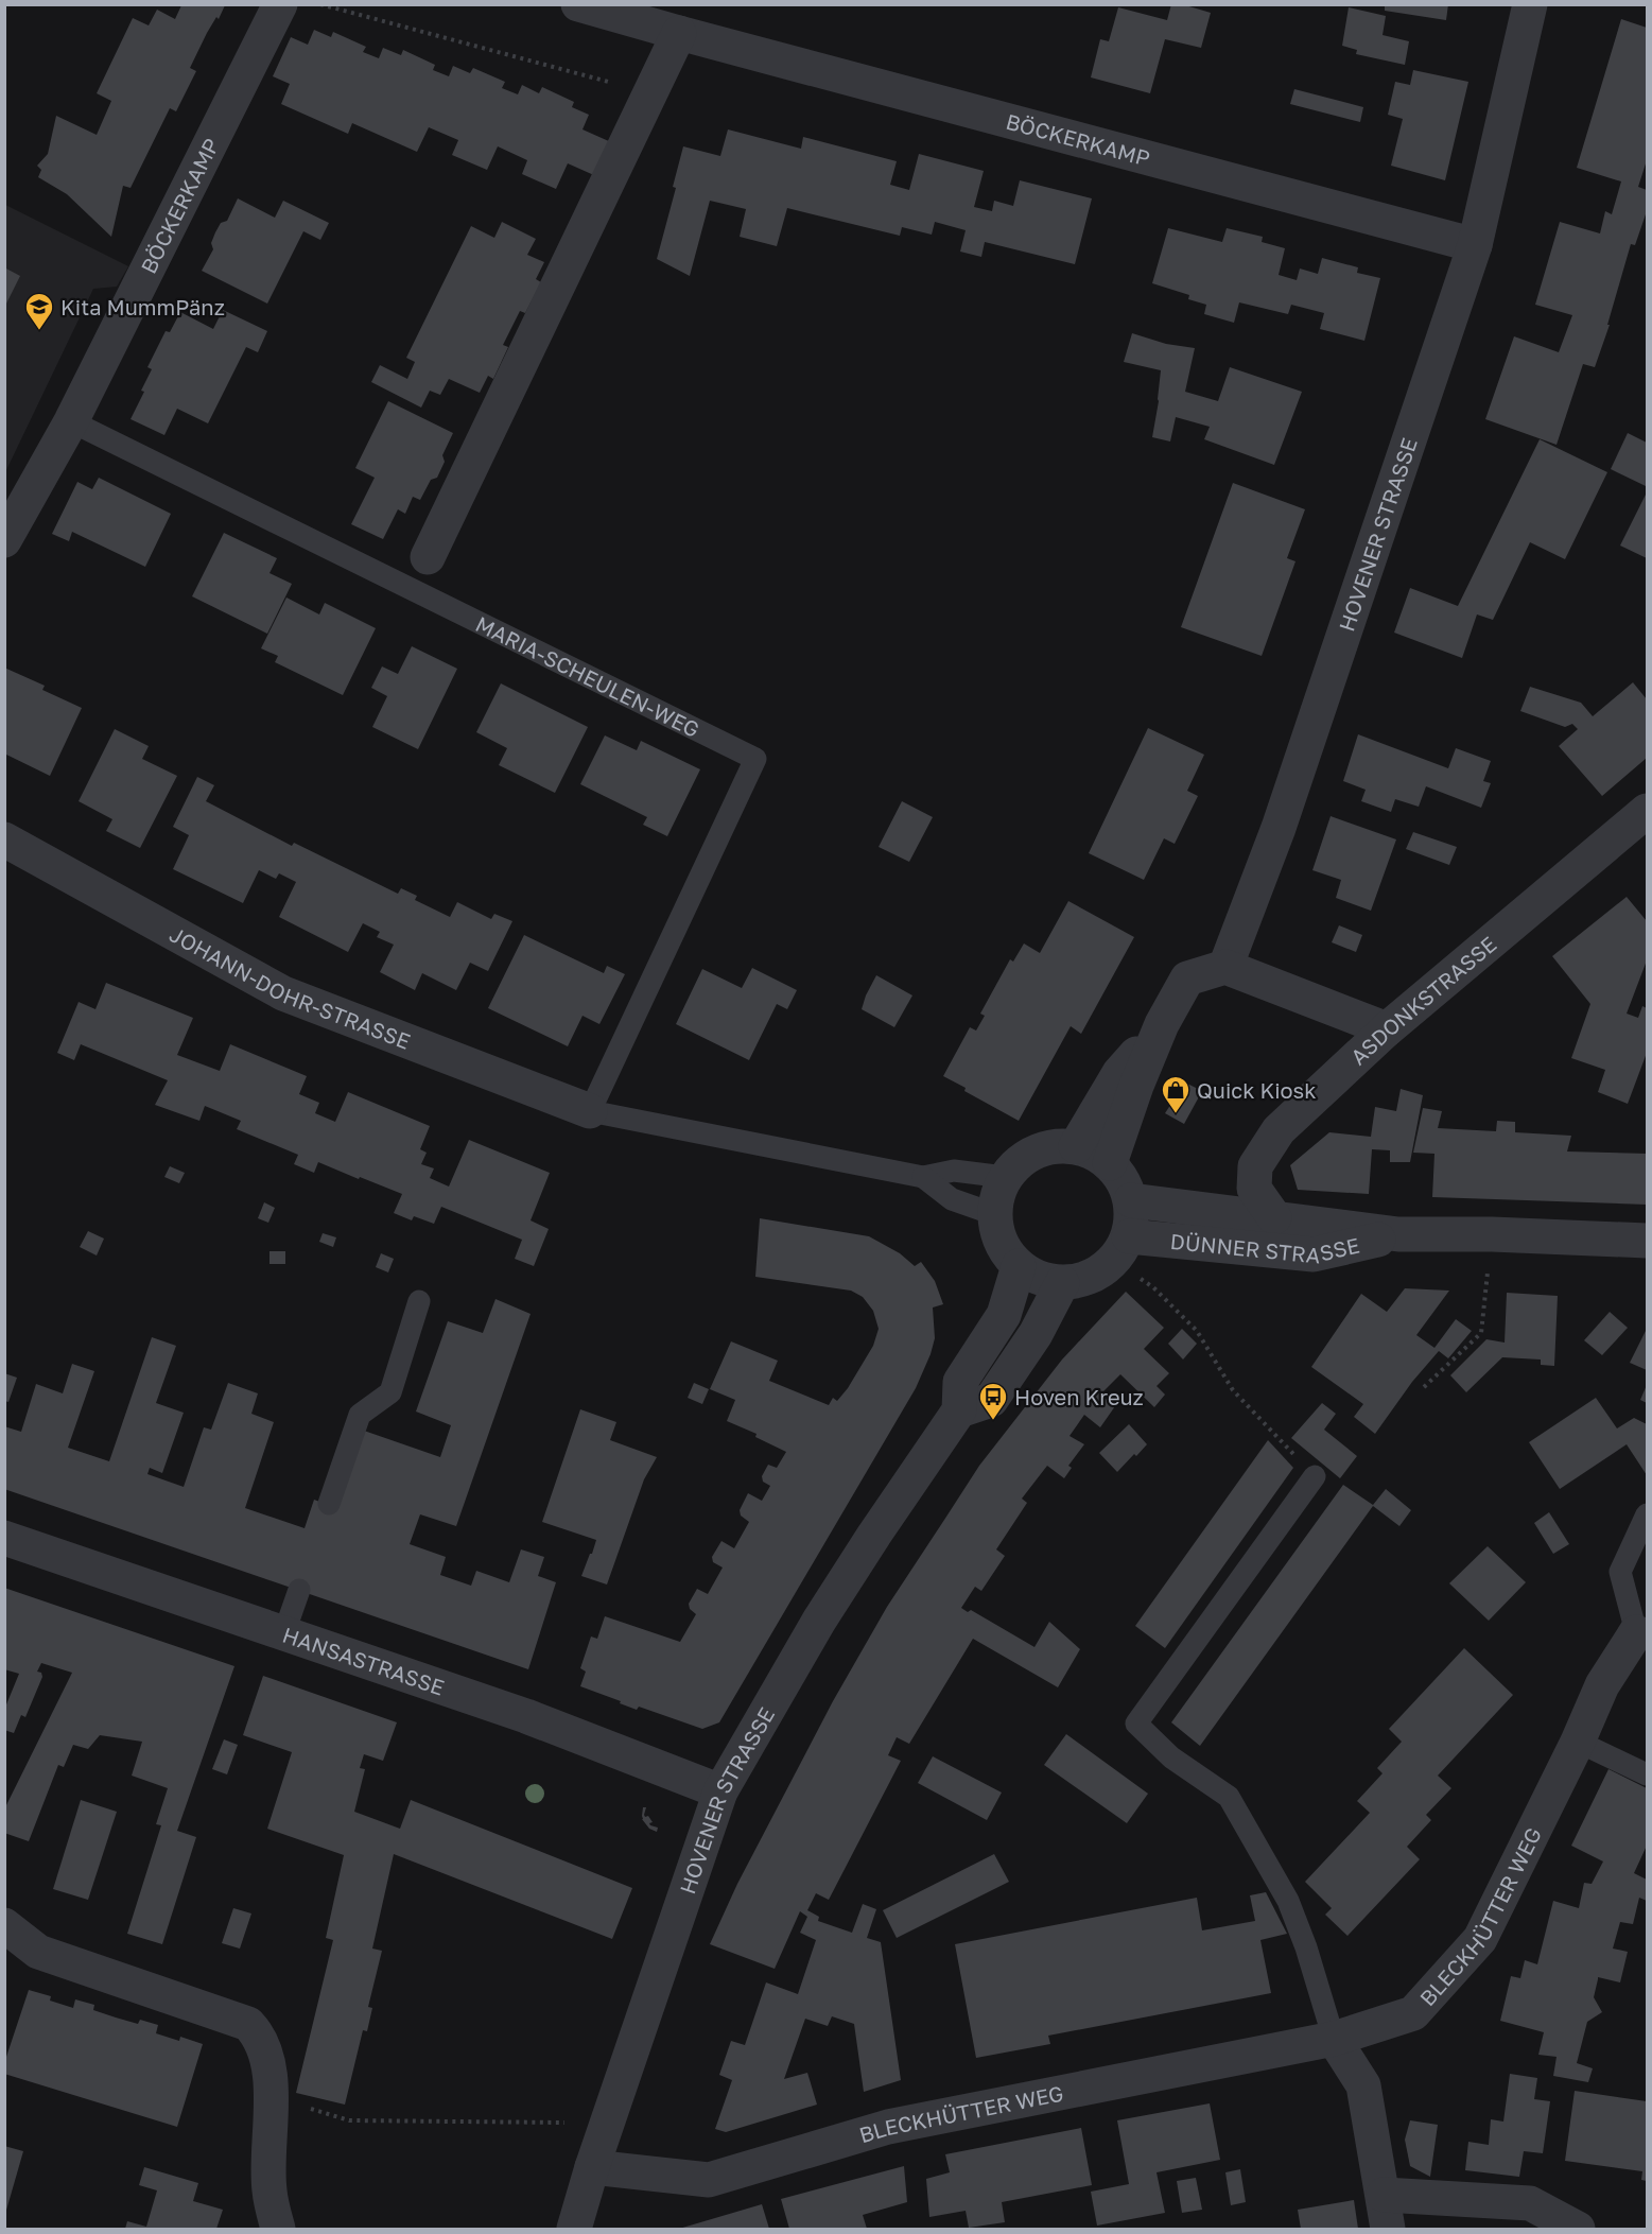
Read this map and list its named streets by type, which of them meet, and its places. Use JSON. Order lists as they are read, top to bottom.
{
  "streets": {
    "street": [
      "BÖCKERKAMP",
      "HOVENER STRASSE",
      "JOHANN-DOHR-STRASSE",
      "ASDONKSTRASSE",
      "DÜNNER STRASSE",
      "HANSASTRASSE",
      "BLECKHÜTTER WEG"
    ],
    "lane": ["MARIA-SCHEULEN-WEG"]
  },
  "crossings": [
    ["BÖCKERKAMP", "HOVENER STRASSE"],
    ["BÖCKERKAMP", "MARIA-SCHEULEN-WEG"],
    ["HOVENER STRASSE", "DÜNNER STRASSE"],
    ["HOVENER STRASSE", "HANSASTRASSE"],
    ["HOVENER STRASSE", "BLECKHÜTTER WEG"],
    ["MARIA-SCHEULEN-WEG", "JOHANN-DOHR-STRASSE"],
    ["ASDONKSTRASSE", "DÜNNER STRASSE"]
  ],
  "places": {
    "school or university": ["Kita MummPänz"],
    "shop": ["Quick Kiosk"],
    "bus stop": ["Hoven Kreuz"]
  }
}
